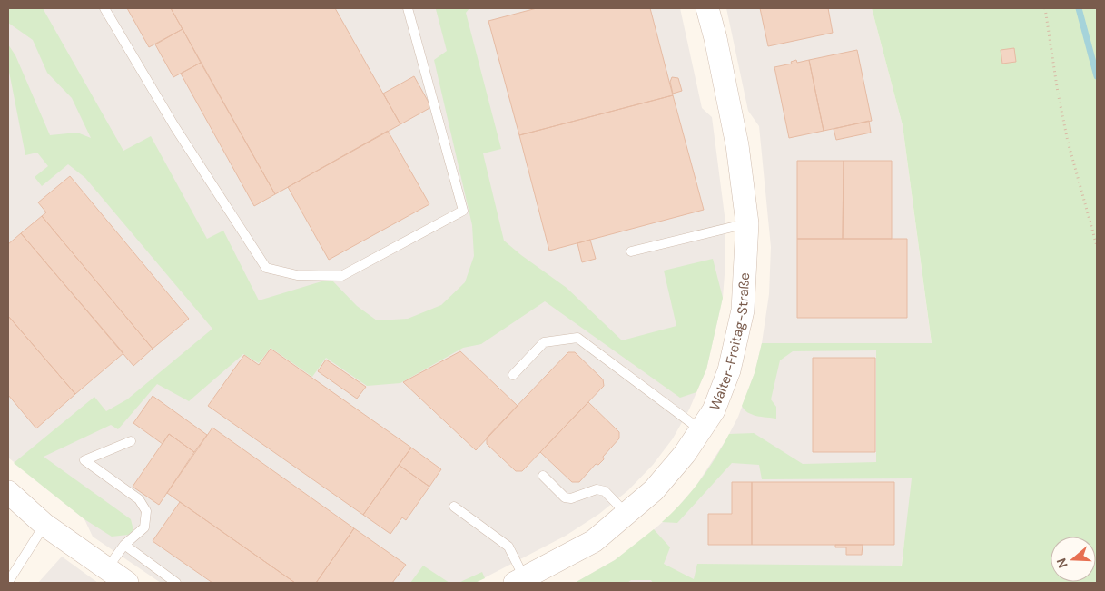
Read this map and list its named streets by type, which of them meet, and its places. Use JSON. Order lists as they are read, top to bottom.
{
  "streets": {
    "street": ["Walter-Freitag-Straße"]
  },
  "north": "left"
}
